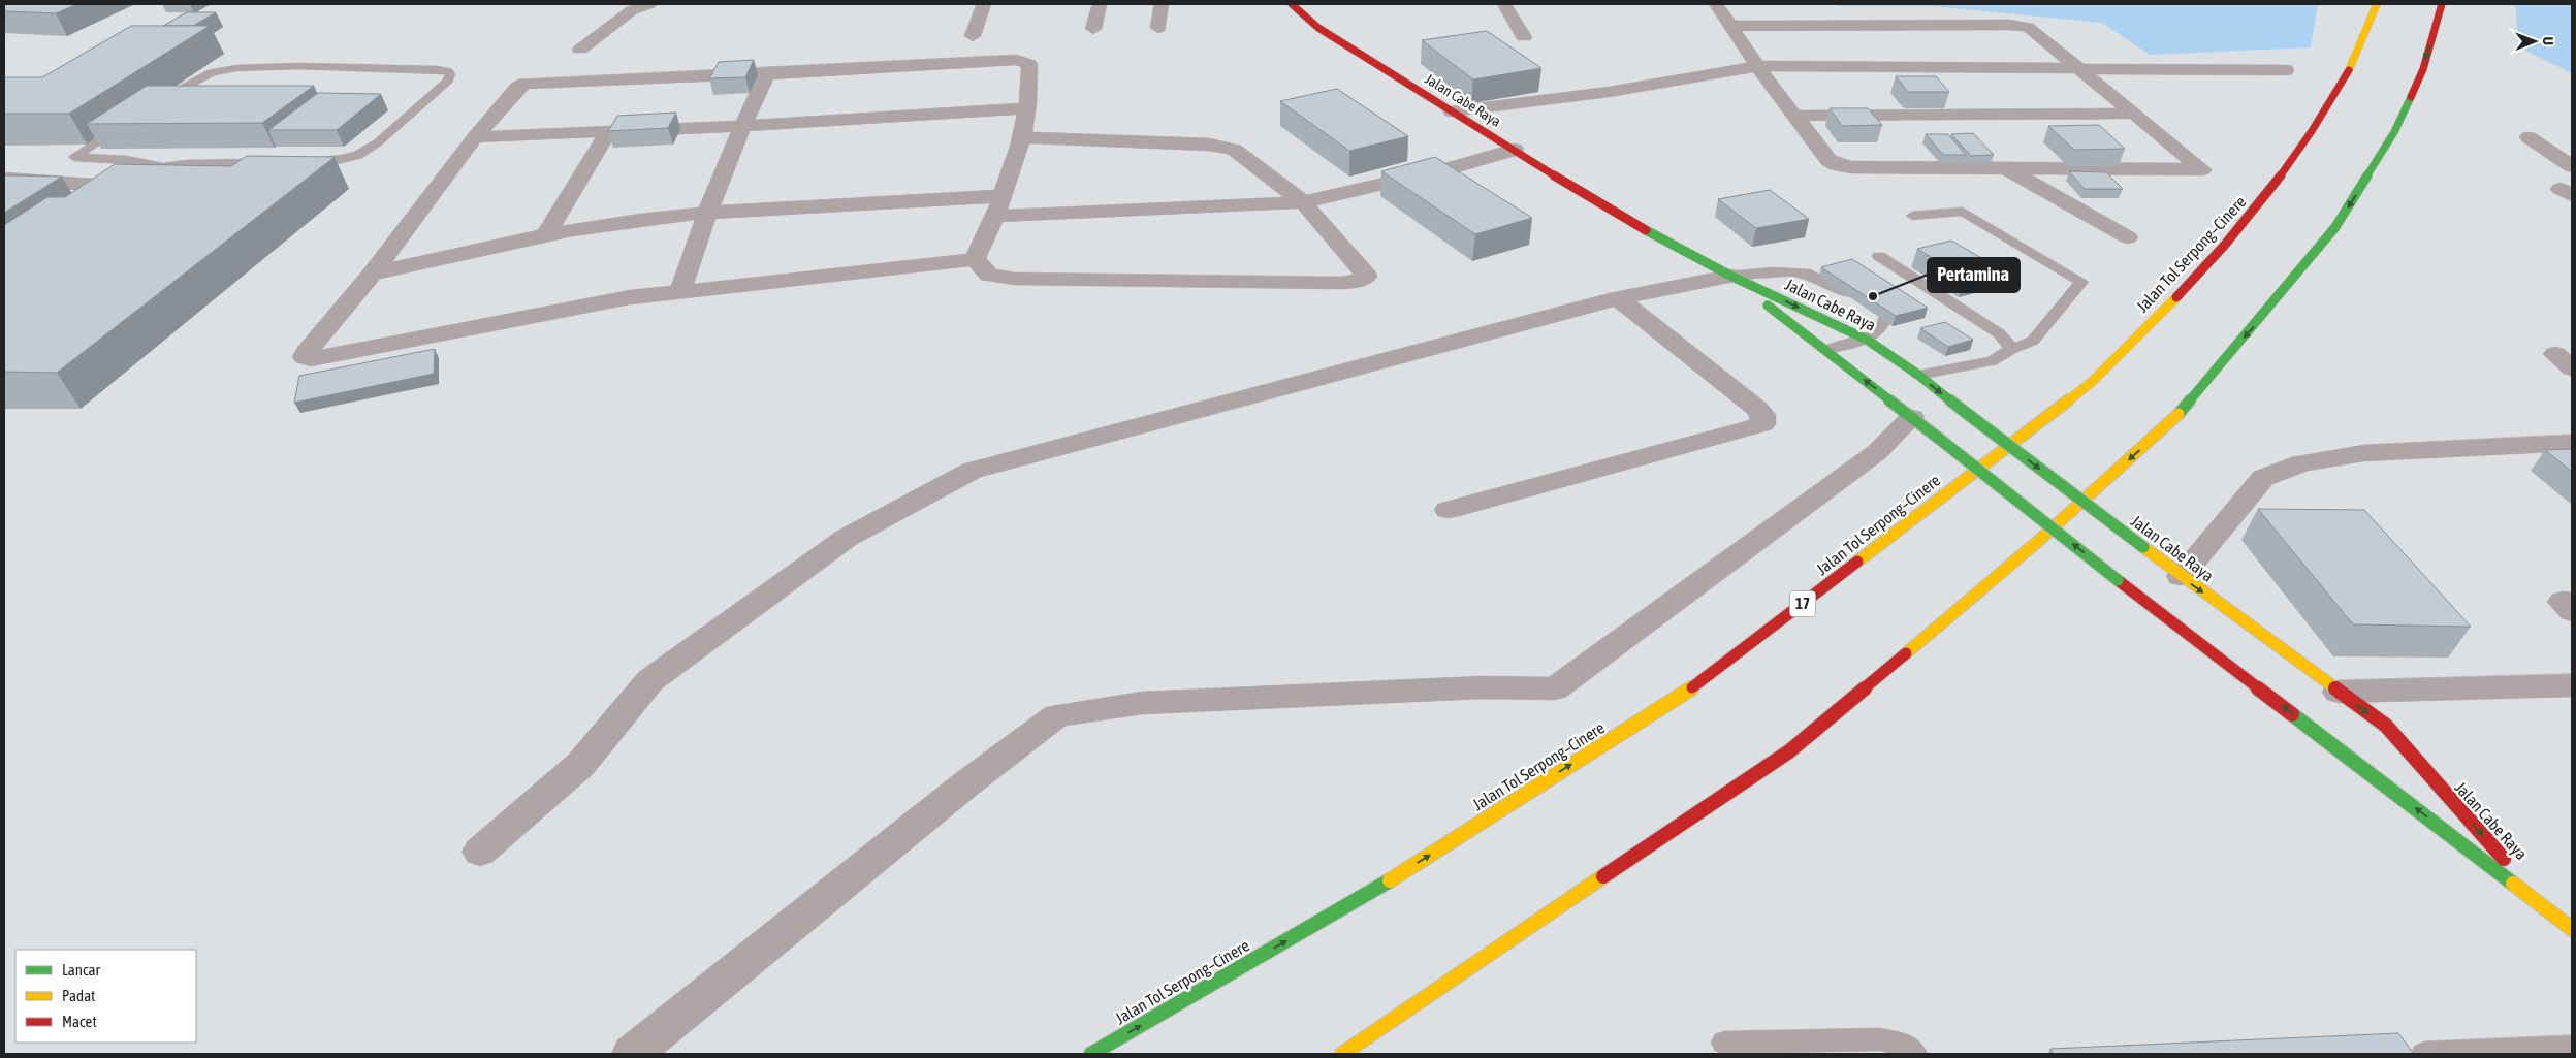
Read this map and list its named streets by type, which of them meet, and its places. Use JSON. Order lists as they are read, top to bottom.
{
  "streets": {
    "main road": ["Jalan Cabe Raya", "Jalan Tol Serpong–Cinere", "17"]
  },
  "places": ["Pertamina"],
  "legend": ["Lancar", "Padat", "Macet"],
  "north": "right"
}
